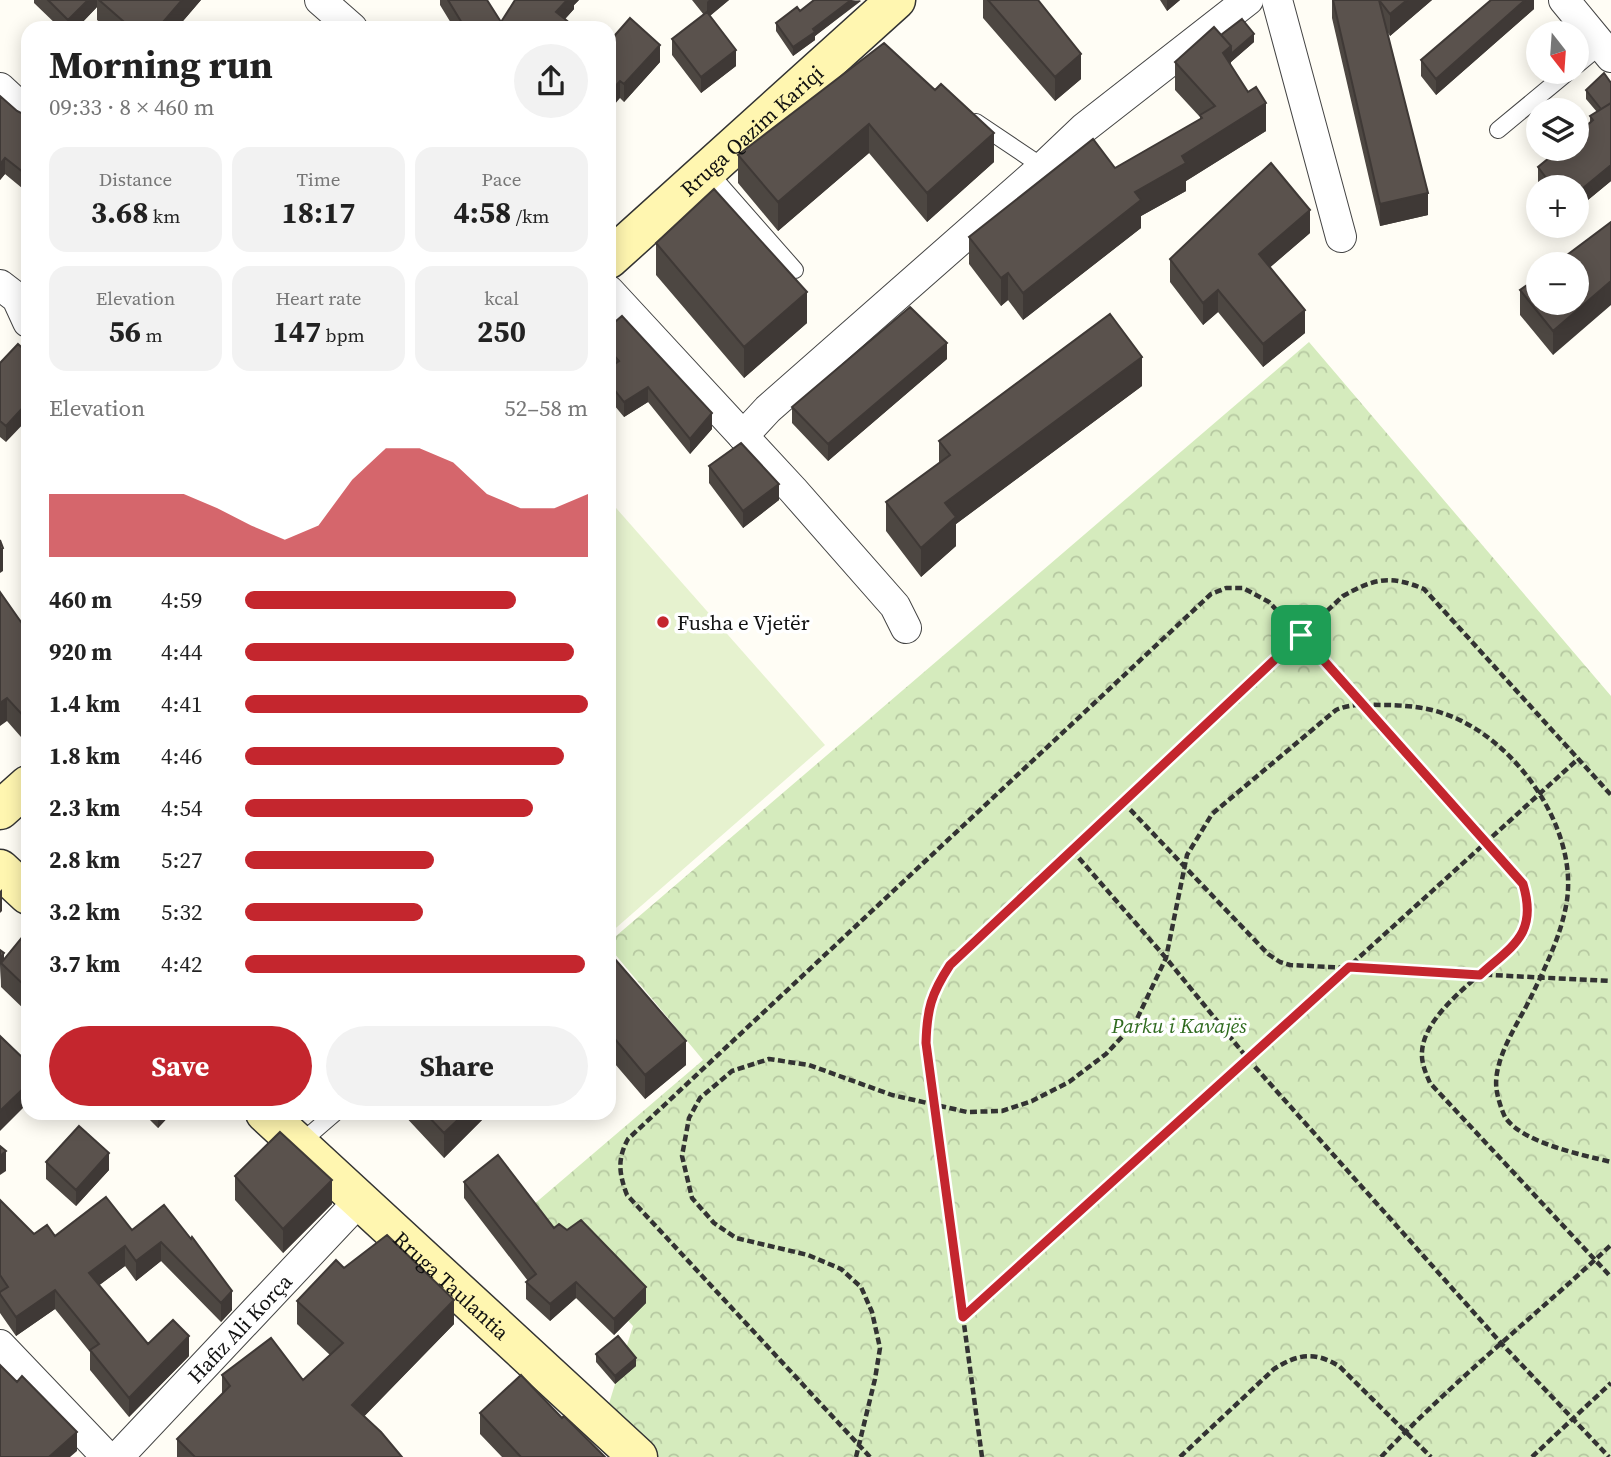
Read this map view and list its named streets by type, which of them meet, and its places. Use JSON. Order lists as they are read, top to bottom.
{
  "streets": {
    "street": ["Rruga Qazim Kariqi", "Rruga Taulantia", "Hafiz Ali Korça"]
  },
  "crossings": [
    ["Rruga Taulantia", "Hafiz Ali Korça"]
  ],
  "parks": ["Parku i Kavajës"],
  "places": ["Fusha e Vjetër"],
  "north": "bottom",
  "page": {
    "map_buttons": ["+", "−"],
    "heading": ["Morning run", "09:33 · 8 × 460 m"],
    "stats": [
      ["Distance", "3.68 km"],
      ["Time", "18:17"],
      ["Pace", "4:58 /km"],
      ["Elevation", "56 m"],
      ["Heart rate", "147 bpm"],
      ["kcal", "250"]
    ],
    "chart": ["Elevation", "52–58 m"],
    "list": [
      {
        "name": "460 m",
        "note": "4:59"
      },
      {
        "name": "920 m",
        "note": "4:44"
      },
      {
        "name": "1.4 km",
        "note": "4:41"
      },
      {
        "name": "1.8 km",
        "note": "4:46"
      },
      {
        "name": "2.3 km",
        "note": "4:54"
      },
      {
        "name": "2.8 km",
        "note": "5:27"
      },
      {
        "name": "3.2 km",
        "note": "5:32"
      },
      {
        "name": "3.7 km",
        "note": "4:42"
      }
    ],
    "buttons": ["Save", "Share"]
  }
}
